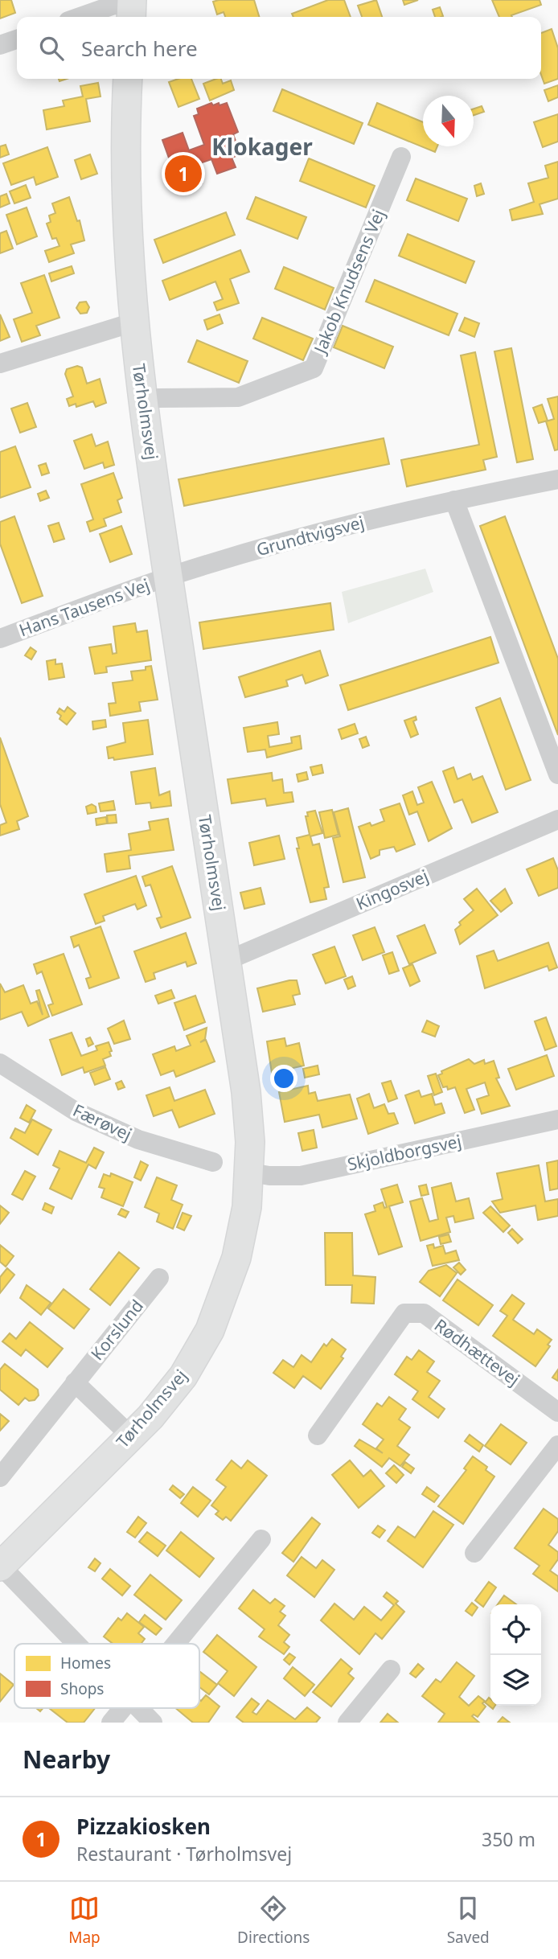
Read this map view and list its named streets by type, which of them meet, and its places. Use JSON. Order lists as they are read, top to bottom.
{
  "streets": {
    "street": [
      "Jakob Knudsens Vej",
      "Tørholmsvej",
      "Grundtvigsvej",
      "Hans Tausens Vej",
      "Kingosvej",
      "Færøvej",
      "Skjoldborgsvej",
      "Korslund",
      "Rødhættevej"
    ]
  },
  "crossings": [
    ["Jakob Knudsens Vej", "Tørholmsvej"],
    ["Tørholmsvej", "Grundtvigsvej"],
    ["Tørholmsvej", "Hans Tausens Vej"],
    ["Tørholmsvej", "Kingosvej"],
    ["Tørholmsvej", "Skjoldborgsvej"],
    ["Grundtvigsvej", "Hans Tausens Vej"]
  ],
  "districts": ["Klokager"],
  "legend": ["Homes", "Shops"],
  "north": "bottom",
  "page": {
    "search": "Search here",
    "pins": "1",
    "heading": "Nearby",
    "list": [
      {
        "mark": "1",
        "name": "Pizzakiosken",
        "note": "Restaurant · Tørholmsvej",
        "value": "350 m"
      }
    ],
    "nav": ["Map", "Directions", "Saved"]
  }
}
